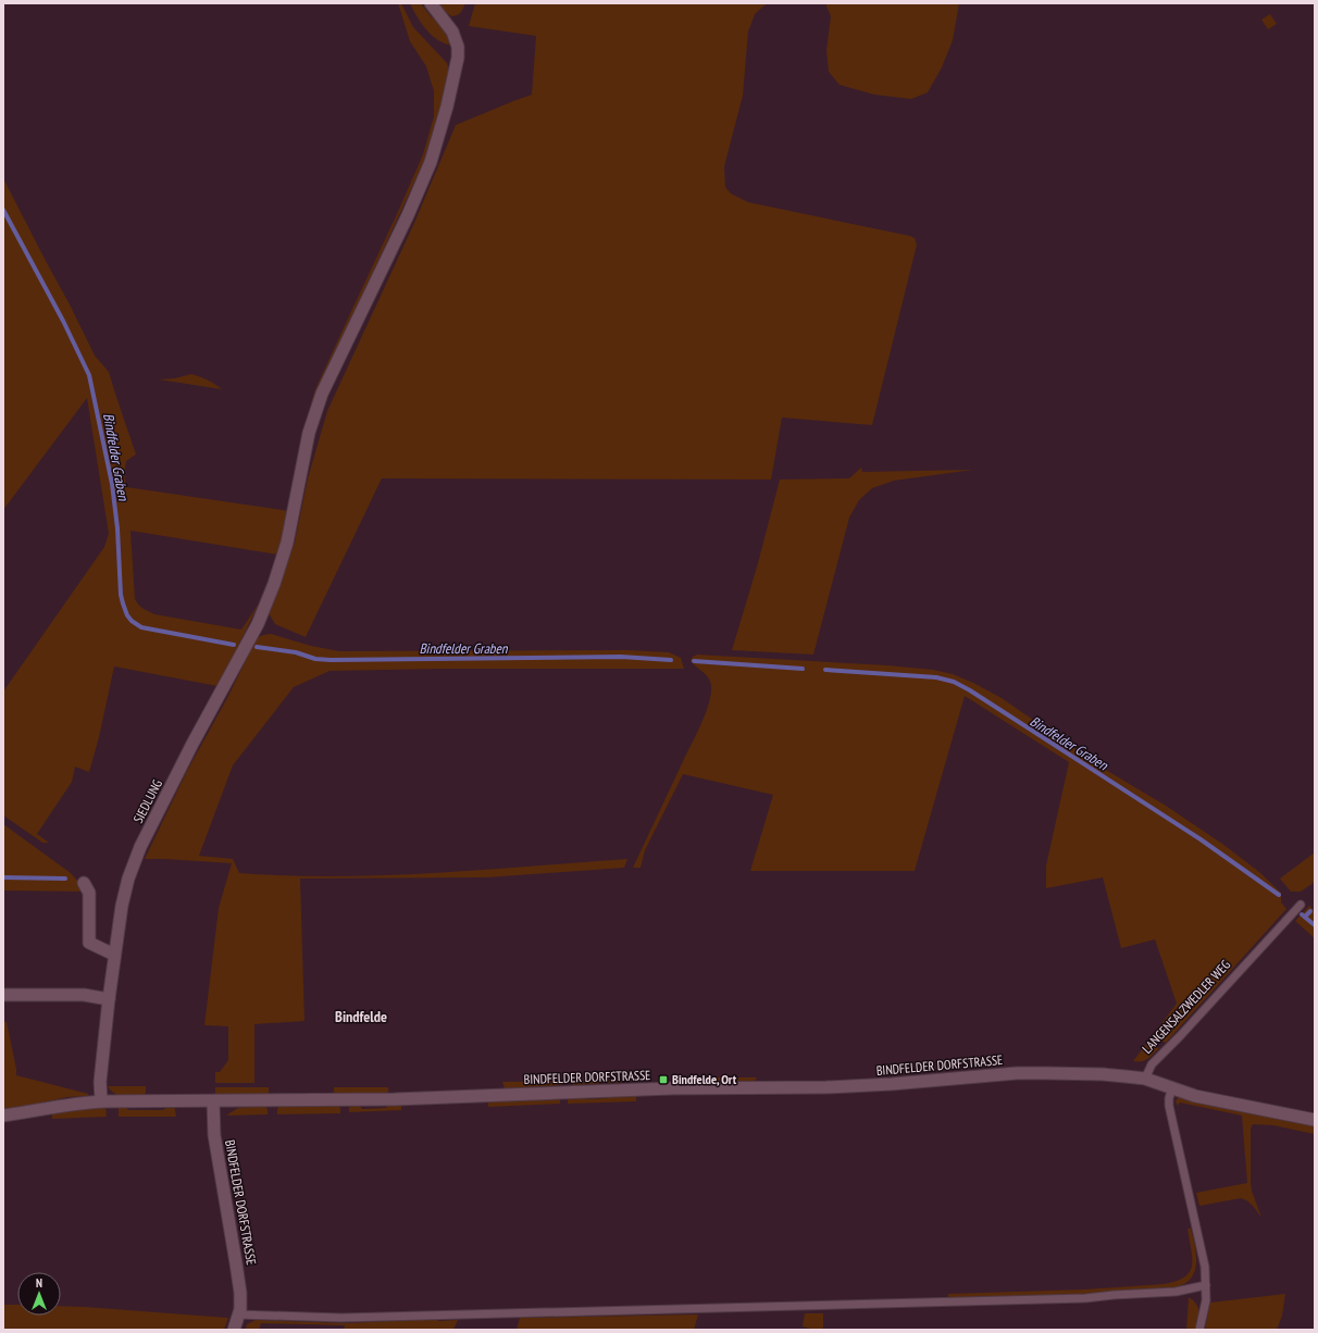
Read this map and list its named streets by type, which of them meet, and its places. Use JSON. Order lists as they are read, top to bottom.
{
  "streets": {
    "street": ["SIEDLUNG", "BINDFELDER DORFSTRASSE"],
    "lane": ["LANGENSALZWEDLER WEG"]
  },
  "crossings": [
    ["SIEDLUNG", "BINDFELDER DORFSTRASSE"],
    ["LANGENSALZWEDLER WEG", "BINDFELDER DORFSTRASSE"]
  ],
  "districts": ["Bindfelde"],
  "water": ["Bindfelder Graben"],
  "places": {
    "transit": ["Bindfelde, Ort"]
  },
  "north": "top"
}
